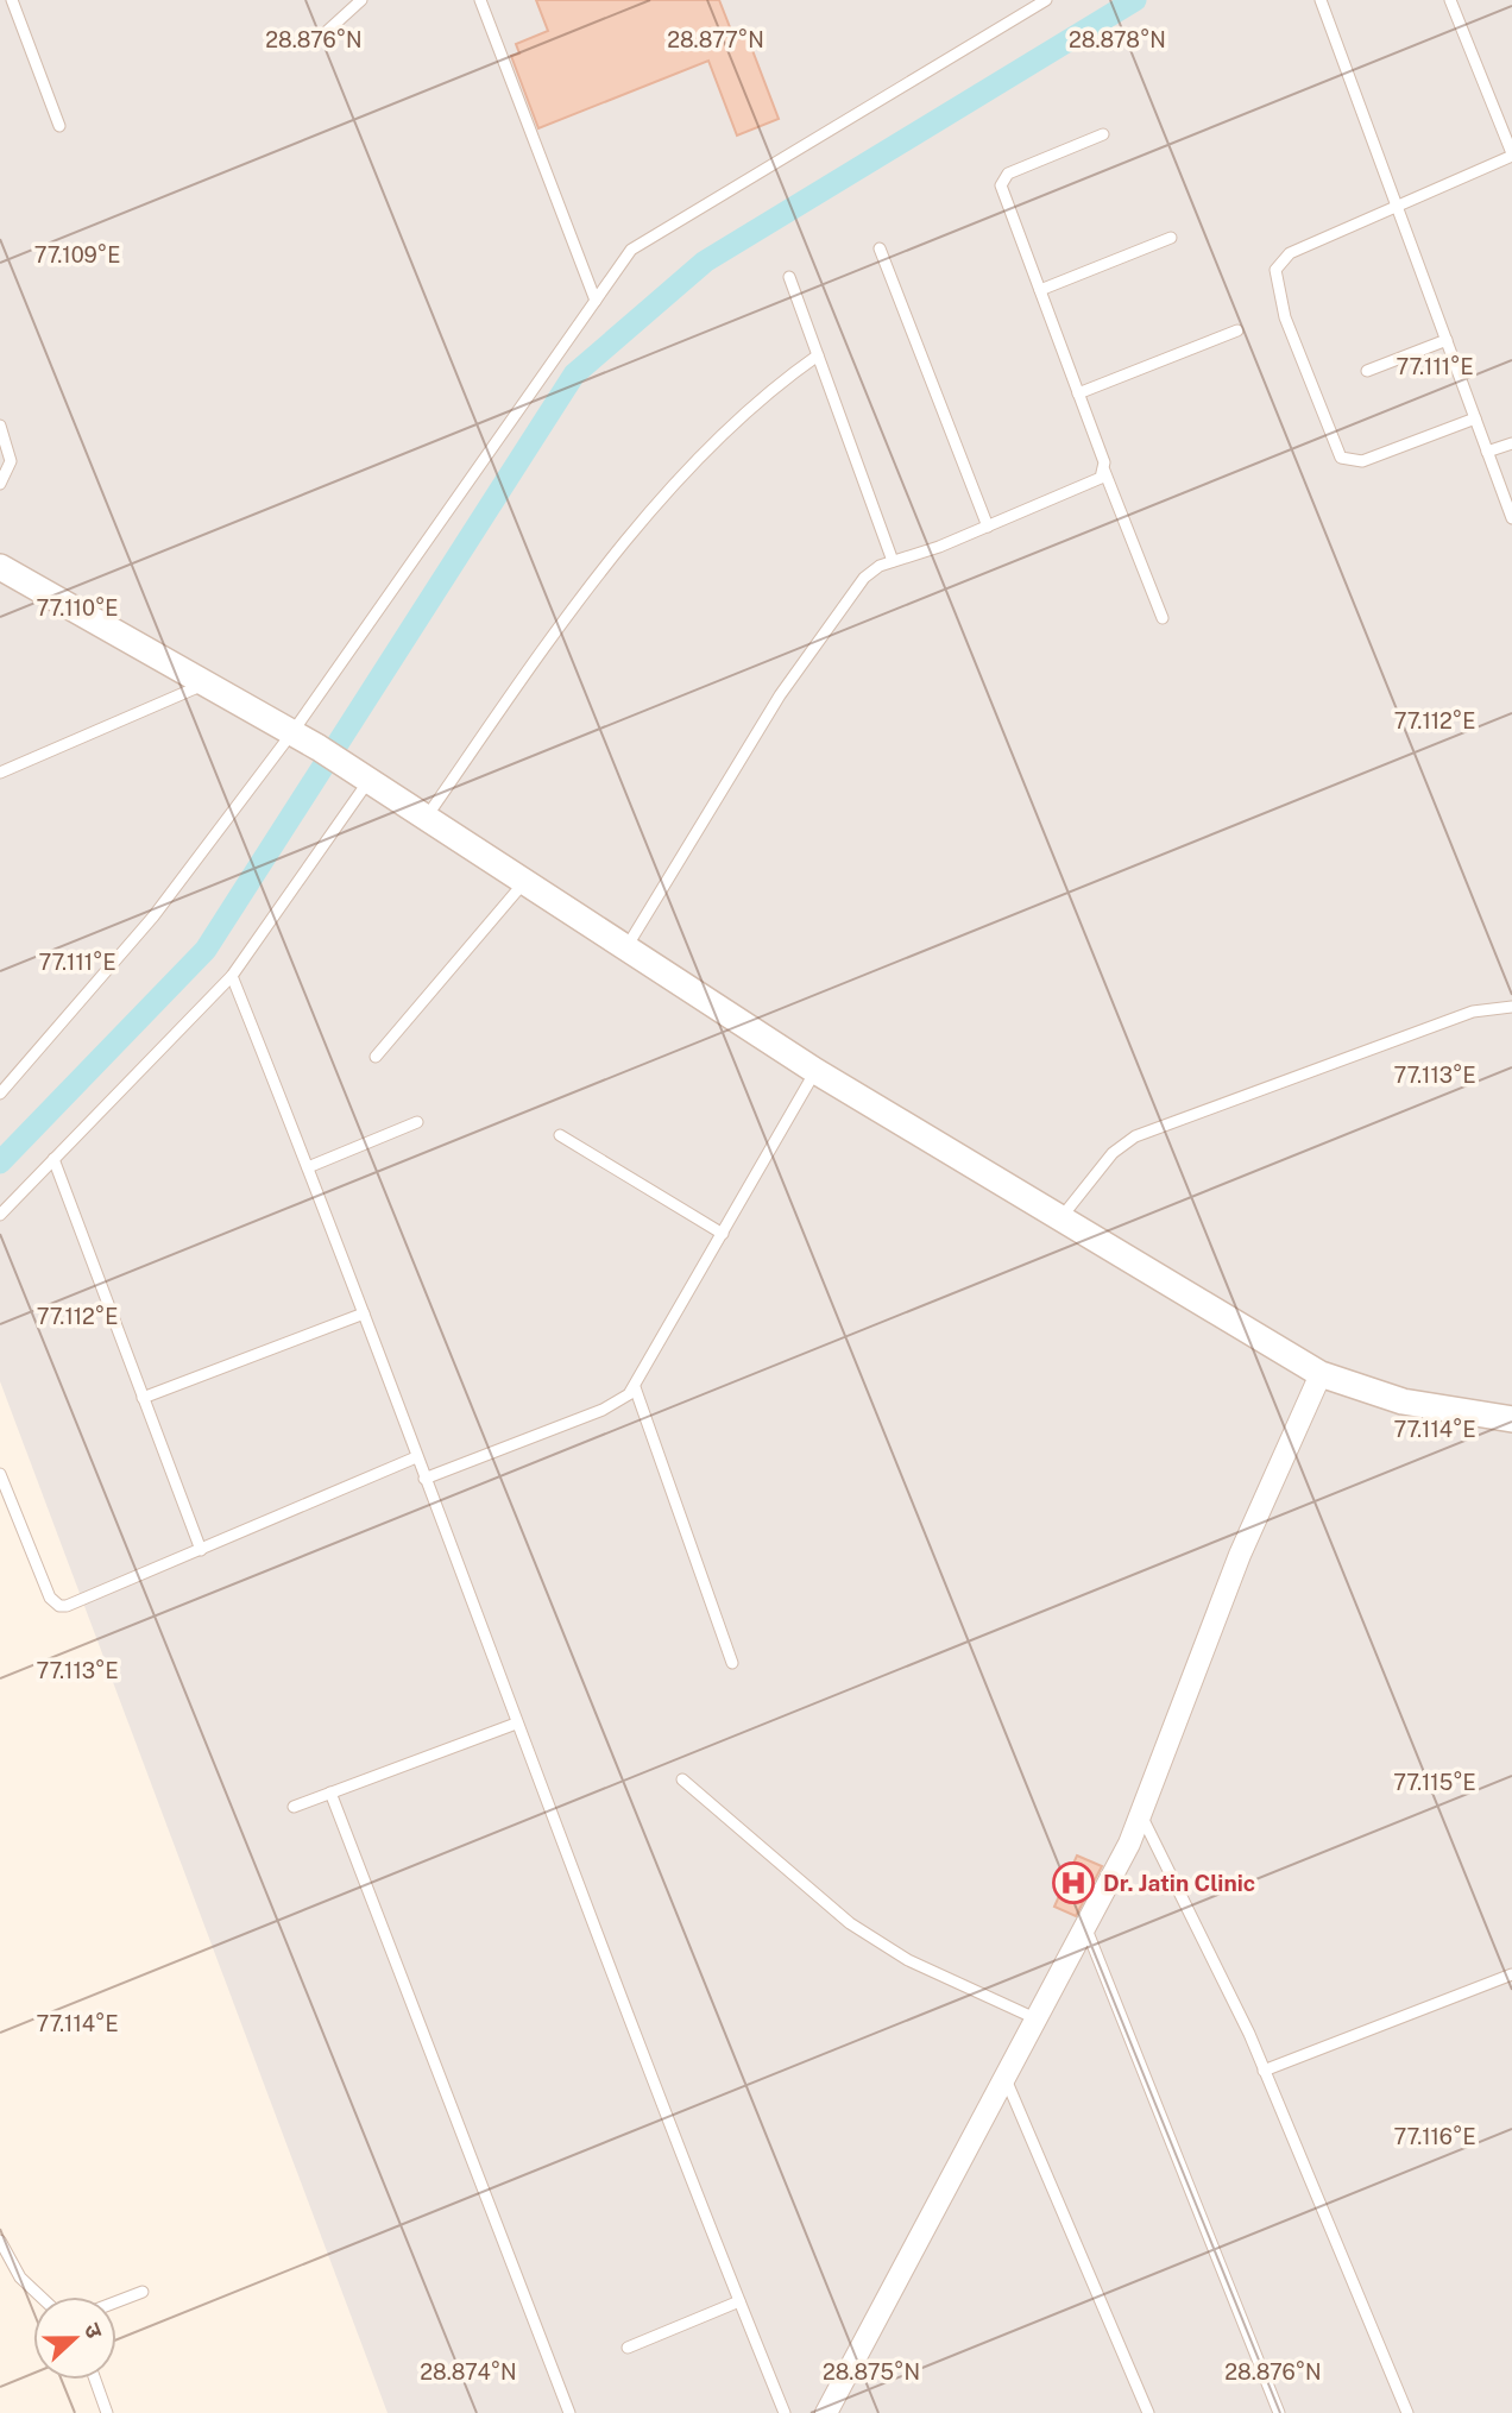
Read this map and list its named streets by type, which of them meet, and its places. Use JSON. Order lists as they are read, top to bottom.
{
  "places": {
    "hospital": ["Dr. Jatin Clinic"]
  },
  "north": "right",
  "coordinates": [
    "28.876°N",
    "28.877°N",
    "28.878°N",
    "77.109°E",
    "77.111°E",
    "77.110°E",
    "77.112°E",
    "77.113°E",
    "77.114°E",
    "77.115°E",
    "77.116°E",
    "28.874°N",
    "28.875°N"
  ]
}
